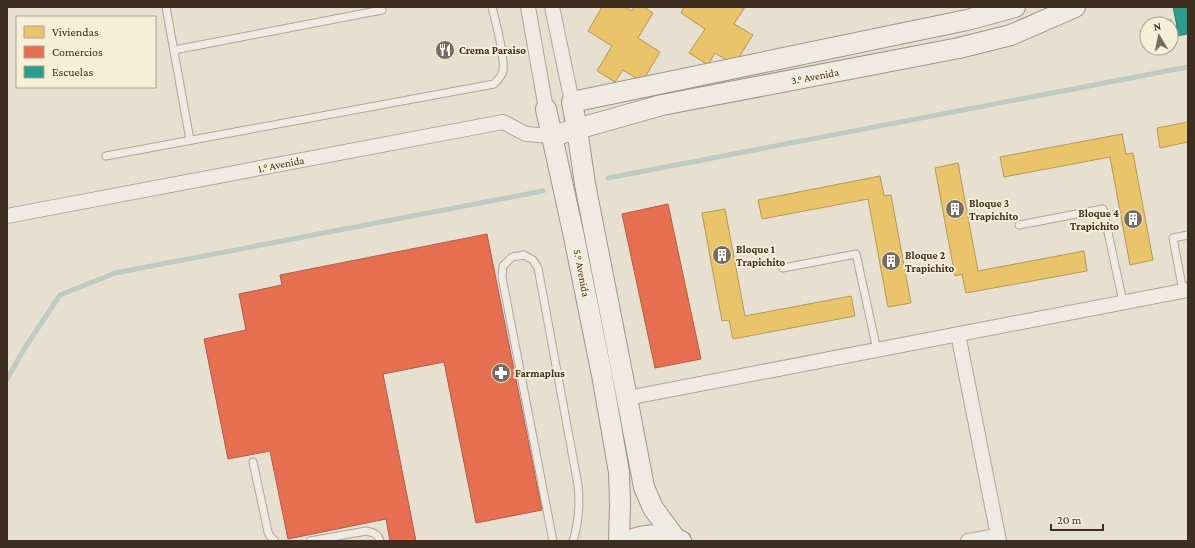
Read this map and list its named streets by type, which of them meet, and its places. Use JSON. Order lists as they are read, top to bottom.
{
  "streets": {
    "street": ["3.° Avenida", "1.° Avenida", "5.° Avenida"]
  },
  "crossings": [
    ["3.° Avenida", "1.° Avenida"],
    ["3.° Avenida", "5.° Avenida"],
    ["1.° Avenida", "5.° Avenida"]
  ],
  "places": {
    "restaurant": ["Crema Paraiso"],
    "building": [
      "Bloque 3 Trapichito",
      "Bloque 4 Trapichito",
      "Bloque 1 Trapichito",
      "Bloque 2 Trapichito"
    ],
    "pharmacy": ["Farmaplus"]
  },
  "legend": ["Viviendas", "Comercios", "Escuelas"],
  "scale_bar": "20 m",
  "north": "top"
}
